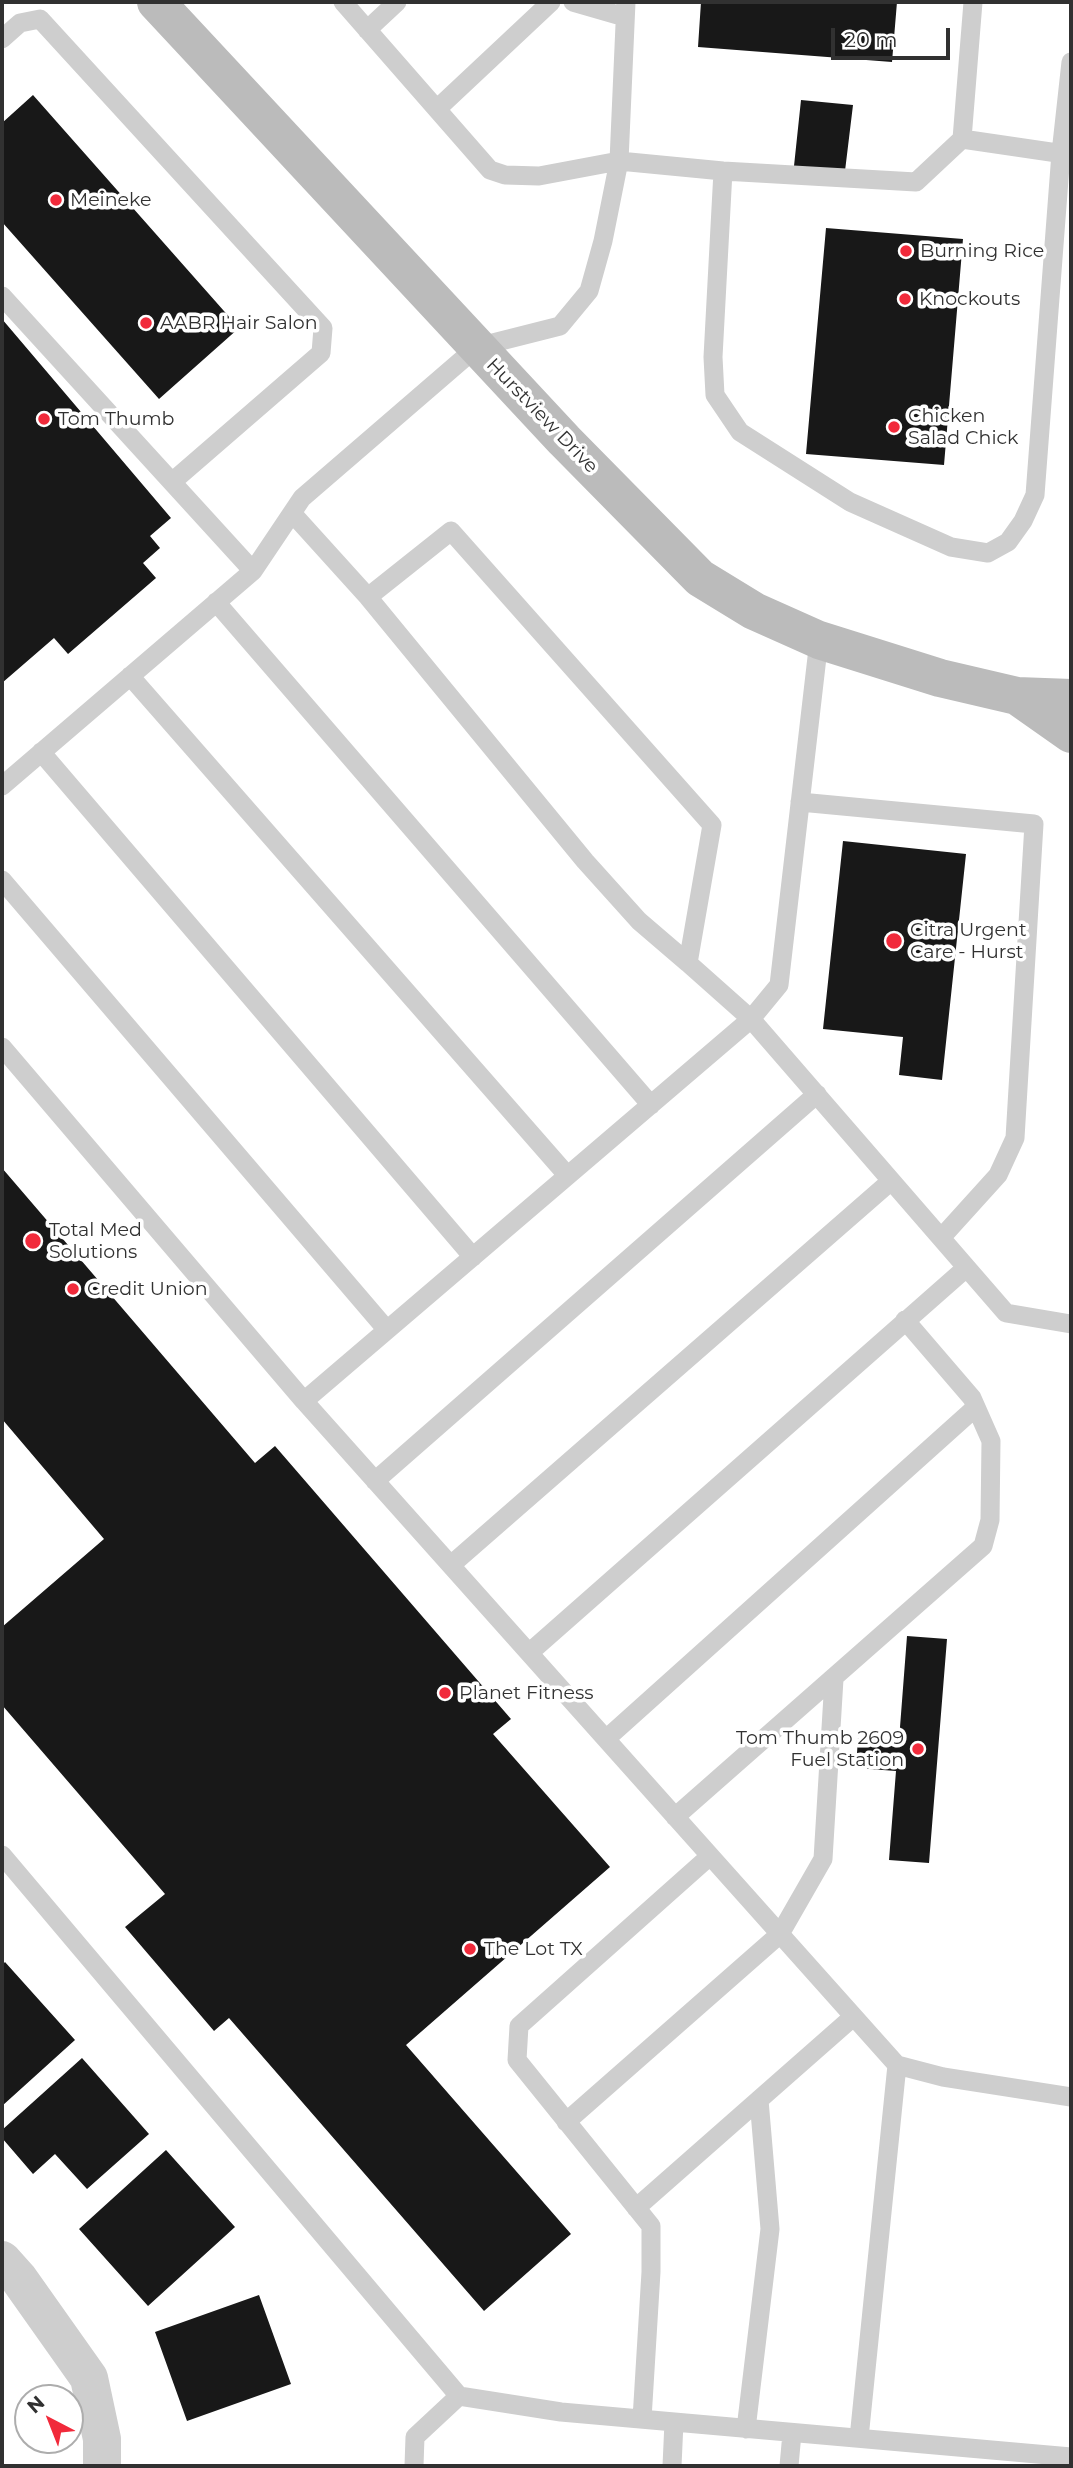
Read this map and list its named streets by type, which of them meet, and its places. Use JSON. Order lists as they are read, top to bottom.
{
  "streets": {
    "main road": ["Hurstview Drive"]
  },
  "places": [
    "Meineke",
    "Burning Rice",
    "Knockouts",
    "AABR Hair Salon",
    "Tom Thumb",
    "Chicken Salad Chick",
    "Citra Urgent Care - Hurst",
    "Total Med Solutions",
    "Credit Union",
    "Planet Fitness",
    "Tom Thumb 2609 Fuel Station",
    "The Lot TX"
  ],
  "scale_bar": "20 m",
  "north": "top left"
}
